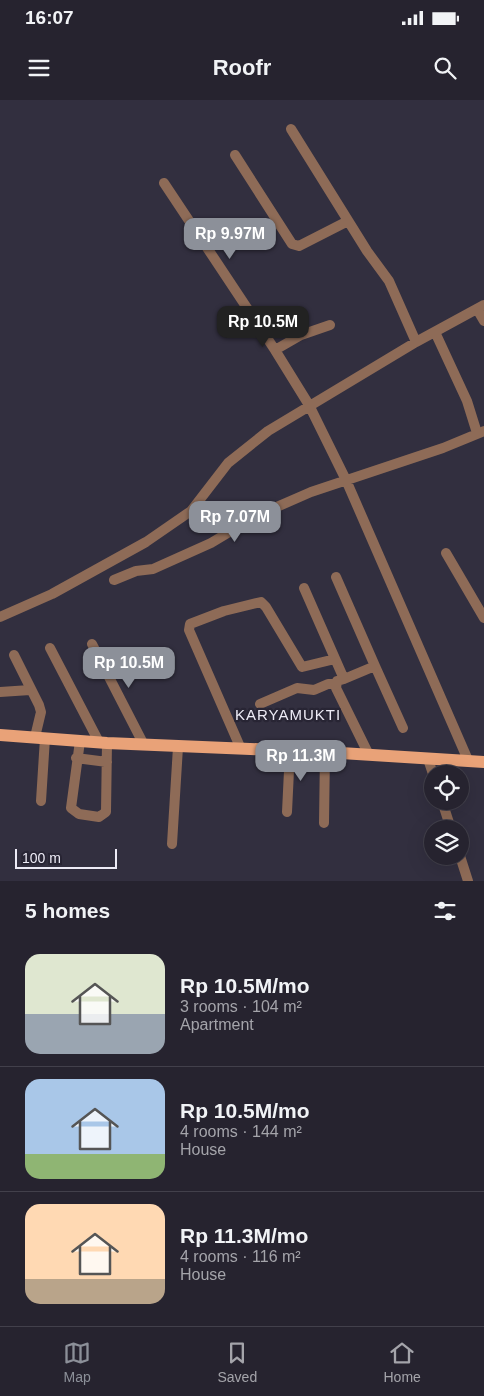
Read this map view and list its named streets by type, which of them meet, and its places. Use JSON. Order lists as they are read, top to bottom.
{
  "districts": ["KARYAMUKTI"],
  "scale_bar": "100 m",
  "page": {
    "status": "16:07",
    "header": "Roofr",
    "price": [
      "Rp 9.97M",
      "Rp 10.5M",
      "Rp 7.07M",
      "Rp 10.5M",
      "Rp 11.3M"
    ],
    "scale": "100 m",
    "heading": "5 homes",
    "list": [
      {
        "name": "Rp 10.5M/mo",
        "note": "3 rooms · 104 m² · Apartment"
      },
      {
        "name": "Rp 10.5M/mo",
        "note": "4 rooms · 144 m² · House"
      },
      {
        "name": "Rp 11.3M/mo",
        "note": "4 rooms · 116 m² · House"
      }
    ],
    "tabs": ["Map", "Saved", "Home"]
  }
}
